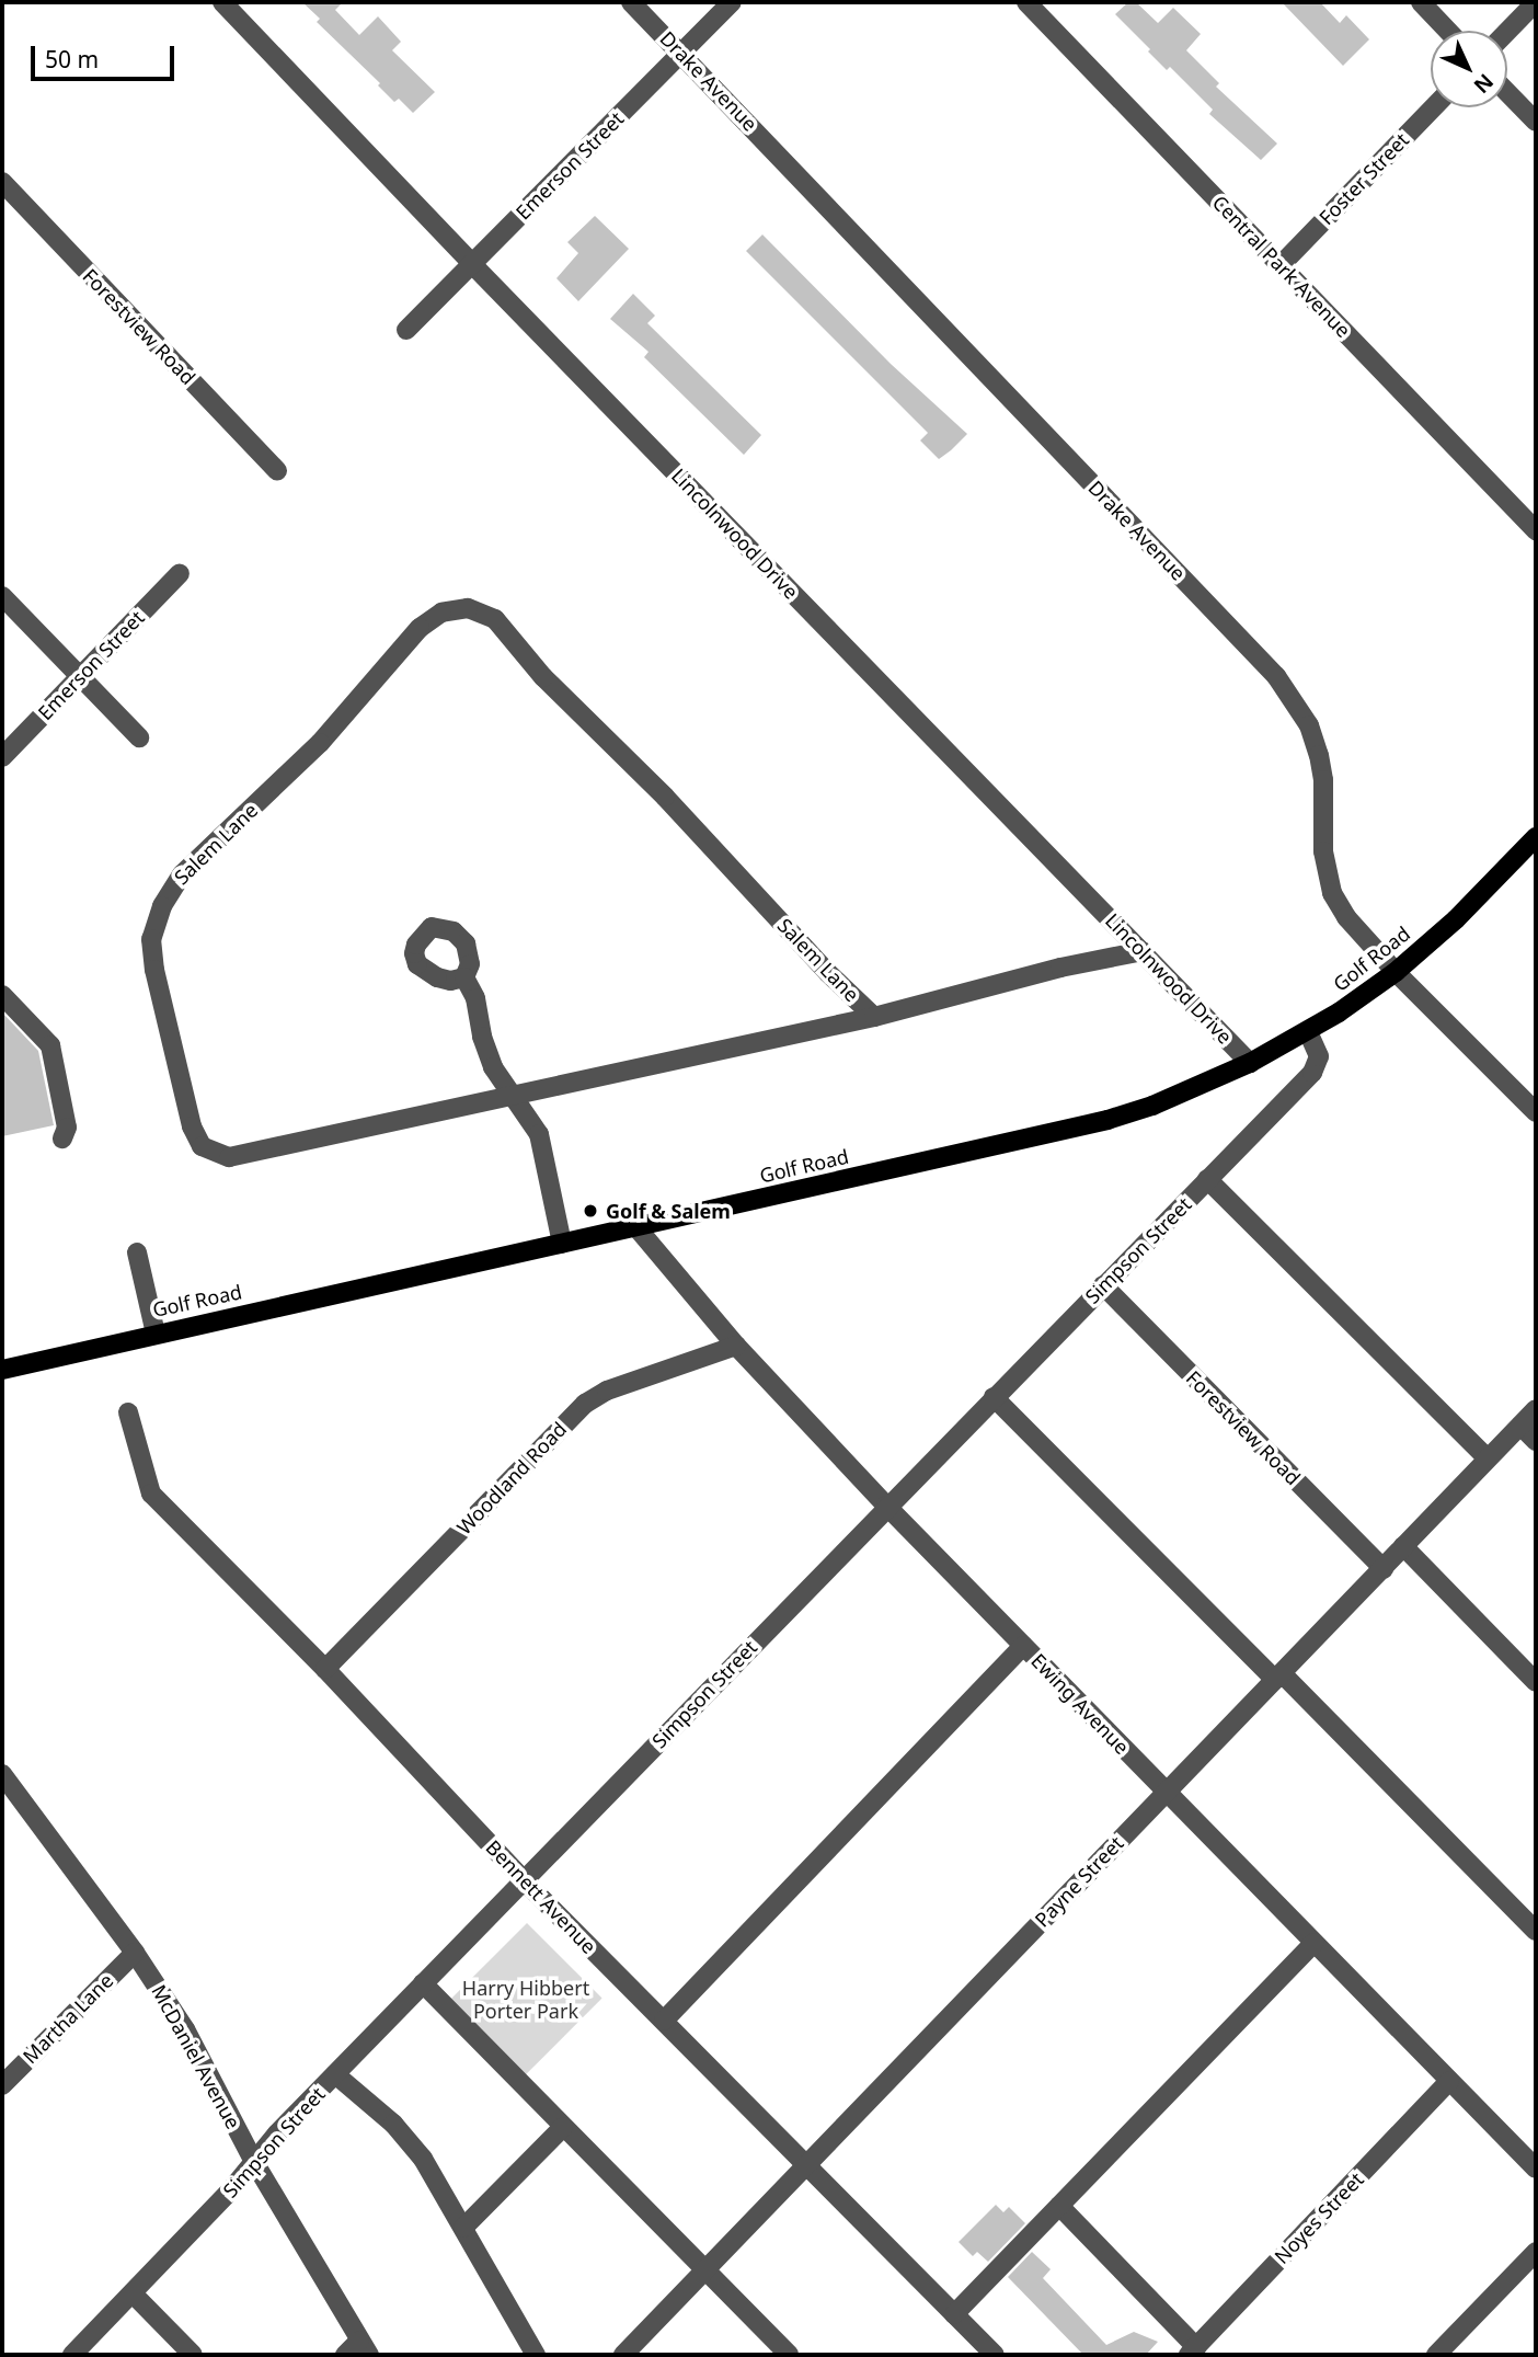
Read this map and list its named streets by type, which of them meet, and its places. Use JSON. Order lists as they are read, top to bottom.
{
  "streets": {
    "main road": ["Golf Road"],
    "street": [
      "Drake Avenue",
      "Emerson Street",
      "Foster Street",
      "Central Park Avenue",
      "Forestview Road",
      "Lincolnwood Drive",
      "Salem Lane",
      "Simpson Street",
      "Woodland Road",
      "Ewing Avenue",
      "Payne Street",
      "Bennett Avenue",
      "Martha Lane",
      "McDaniel Avenue",
      "Noyes Street"
    ]
  },
  "crossings": [
    ["Drake Avenue", "Emerson Street"],
    ["Drake Avenue", "Golf Road"],
    ["Emerson Street", "Lincolnwood Drive"],
    ["Foster Street", "Central Park Avenue"],
    ["Forestview Road", "Simpson Street"],
    ["Forestview Road", "Payne Street"],
    ["Lincolnwood Drive", "Salem Lane"],
    ["Lincolnwood Drive", "Golf Road"],
    ["Golf Road", "Simpson Street"],
    ["Golf Road", "Ewing Avenue"],
    ["Simpson Street", "Ewing Avenue"],
    ["Simpson Street", "Bennett Avenue"],
    ["Simpson Street", "McDaniel Avenue"],
    ["Woodland Road", "Ewing Avenue"],
    ["Woodland Road", "Bennett Avenue"],
    ["Ewing Avenue", "Payne Street"],
    ["Ewing Avenue", "Noyes Street"],
    ["Payne Street", "Bennett Avenue"],
    ["Martha Lane", "McDaniel Avenue"]
  ],
  "parks": ["Harry Hibbert Porter Park"],
  "places": ["Golf & Salem"],
  "scale_bar": "50 m",
  "north": "bottom right"
}
